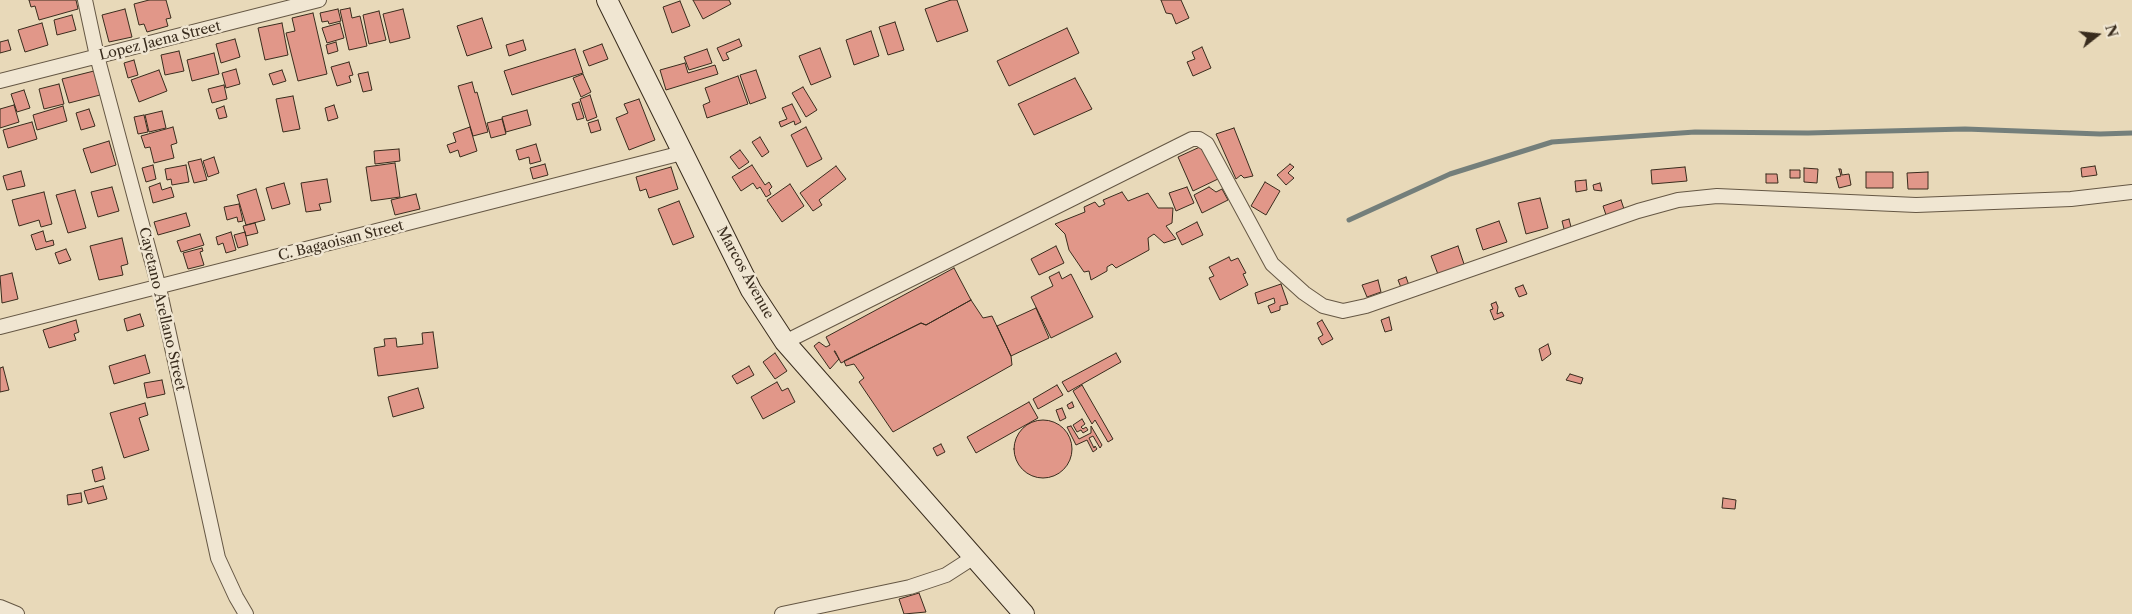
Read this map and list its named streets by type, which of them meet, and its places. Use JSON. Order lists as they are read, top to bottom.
{
  "streets": {
    "main road": ["Marcos Avenue"],
    "street": ["Lopez Jaena Street", "C. Bagaoisan Street", "Cayetano Arellano Street"]
  },
  "crossings": [
    ["Lopez Jaena Street", "Cayetano Arellano Street"],
    ["C. Bagaoisan Street", "Marcos Avenue"],
    ["C. Bagaoisan Street", "Cayetano Arellano Street"]
  ],
  "north": "right"
}
